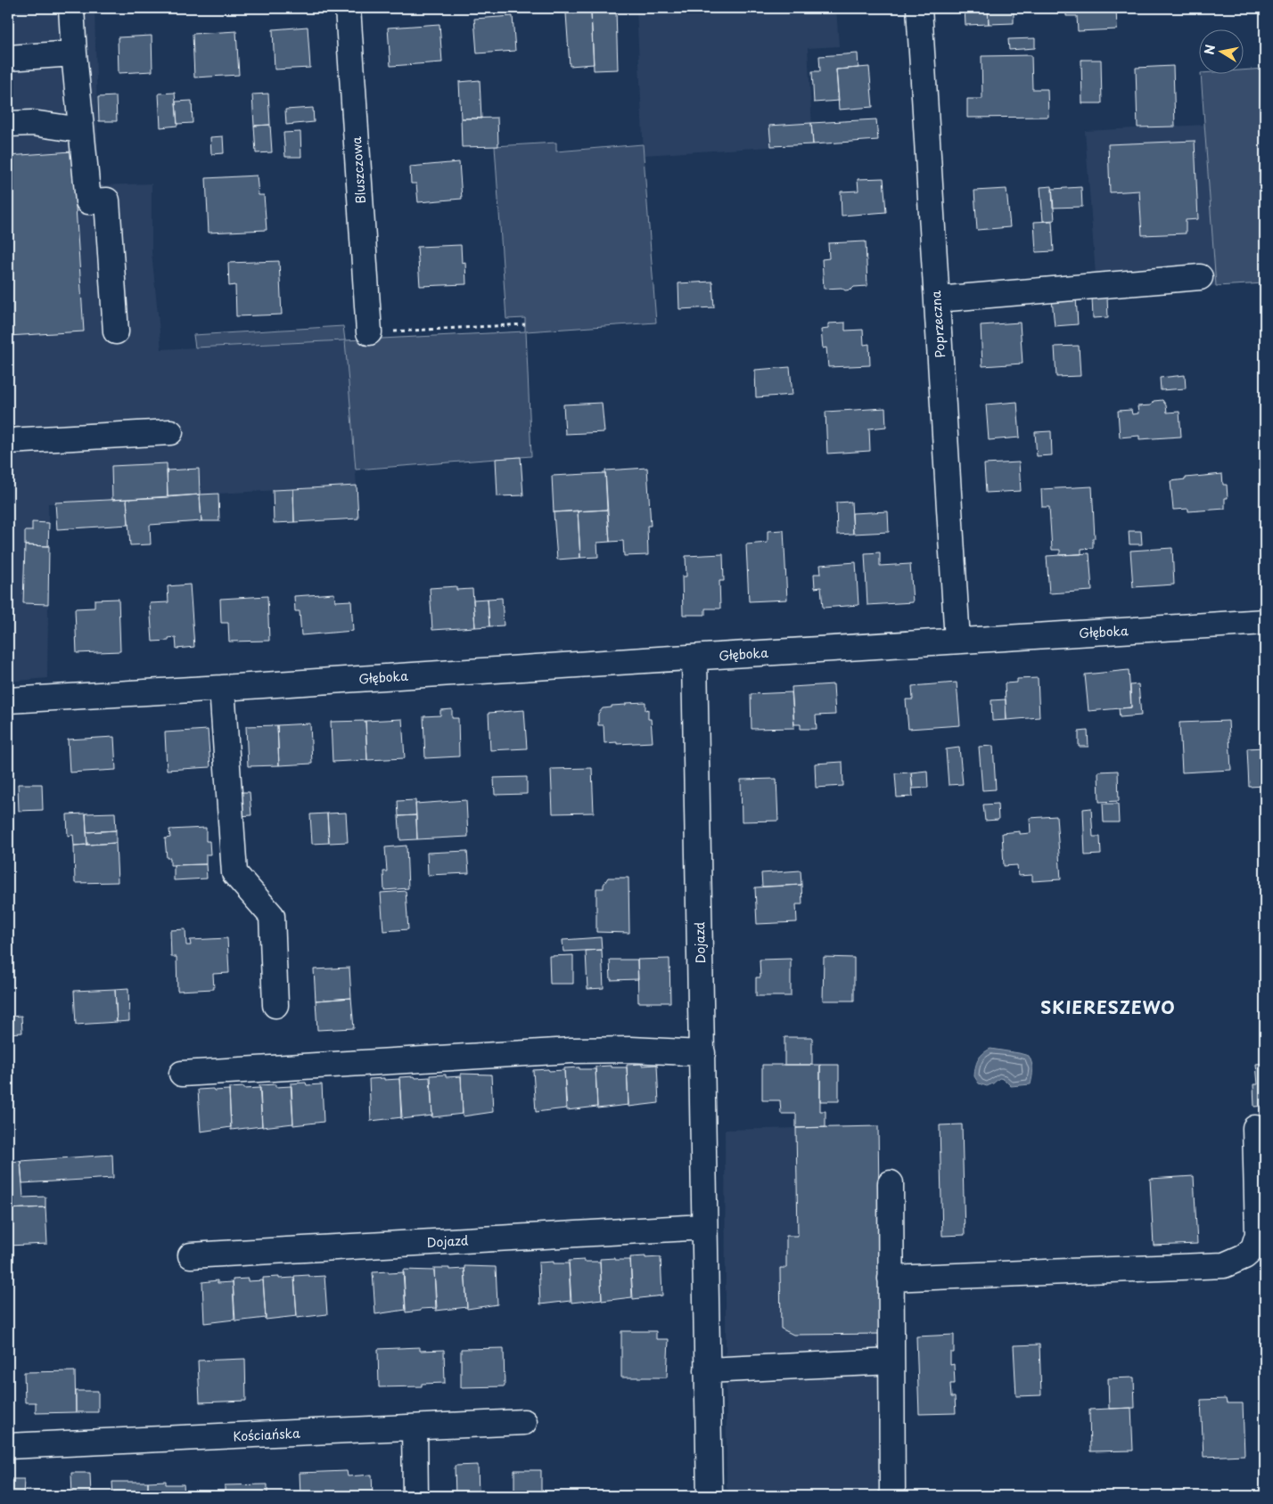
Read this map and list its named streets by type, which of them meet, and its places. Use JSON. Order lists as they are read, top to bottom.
{
  "streets": {
    "street": [
      "Bluszczowa",
      "Poprzeczna",
      "Głęboka",
      "Dojazd",
      "Kościańska"
    ]
  },
  "crossings": [
    ["Poprzeczna", "Głęboka"],
    ["Głęboka", "Dojazd"]
  ],
  "districts": ["SKIERESZEWO"],
  "north": "left"
}
